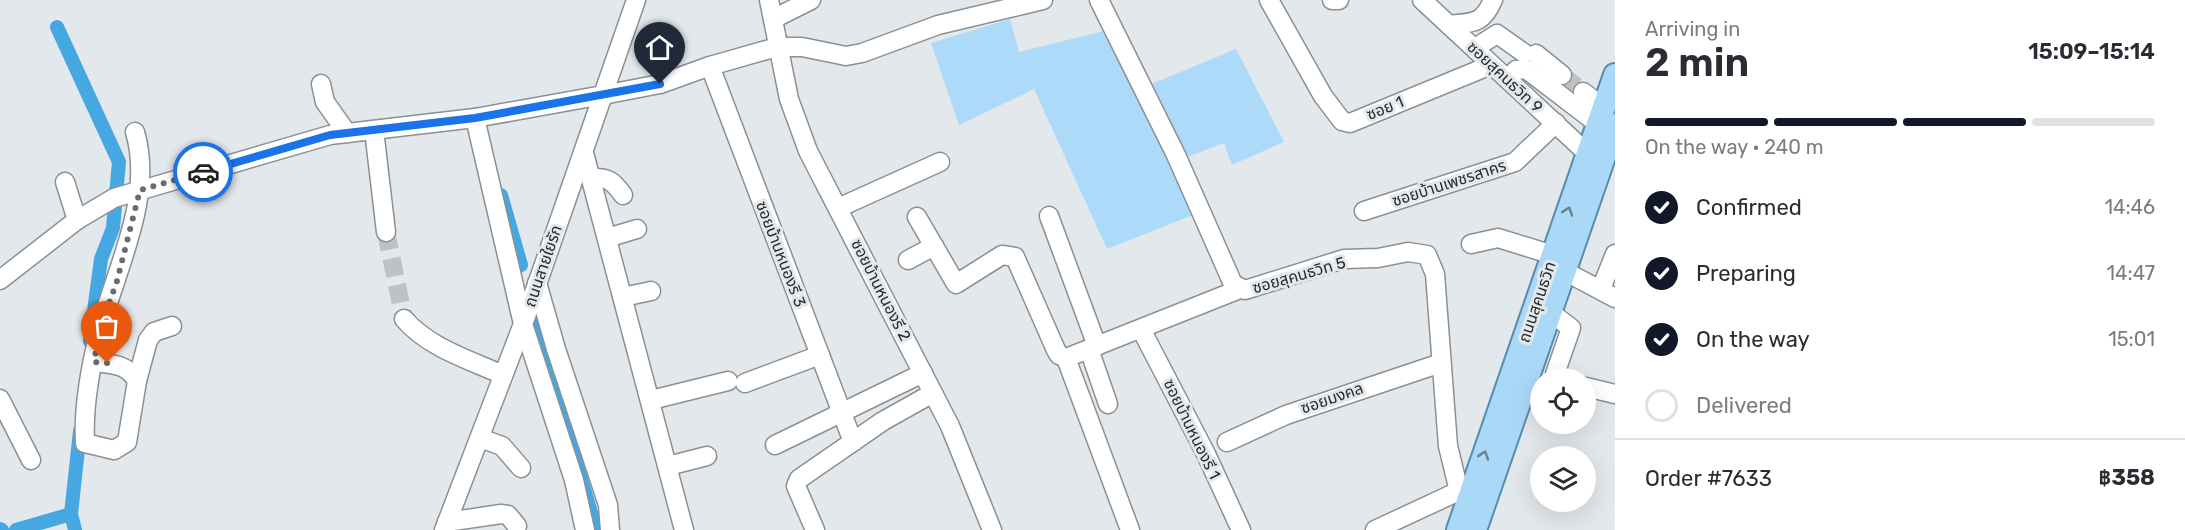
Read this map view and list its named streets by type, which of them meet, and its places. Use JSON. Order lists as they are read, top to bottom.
{
  "streets": {
    "main road": ["ถนนสุคนธวิท"],
    "street": [
      "ซอยสุคนธวิท 9",
      "ซอย 1",
      "ซอยบ้านเพชรสาคร",
      "ซอยบ้านหนองรี 3",
      "ถนนสายใยรัก",
      "ซอยสุคนธวิท 5",
      "ซอยบ้านหนองรี 2",
      "ซอยมงคล",
      "ซอยบ้านหนองรี 1"
    ]
  },
  "crossings": [
    ["ซอยสุคนธวิท 9", "ซอย 1"],
    ["ซอยสุคนธวิท 9", "ซอยบ้านเพชรสาคร"],
    ["ซอยสุคนธวิท 9", "ถนนสุคนธวิท"],
    ["ซอยสุคนธวิท 5", "ถนนสุคนธวิท"],
    ["ซอยสุคนธวิท 5", "ซอยมงคล"]
  ],
  "page": {
    "heading": ["2 min", "Arriving in", "15:09–15:14"],
    "panel": ["Order #7633", "฿358"],
    "bar": "On the way · 240 m",
    "list": [
      ["Confirmed", "14:46"],
      ["Preparing", "14:47"],
      ["On the way", "15:01"],
      "Delivered"
    ]
  }
}
